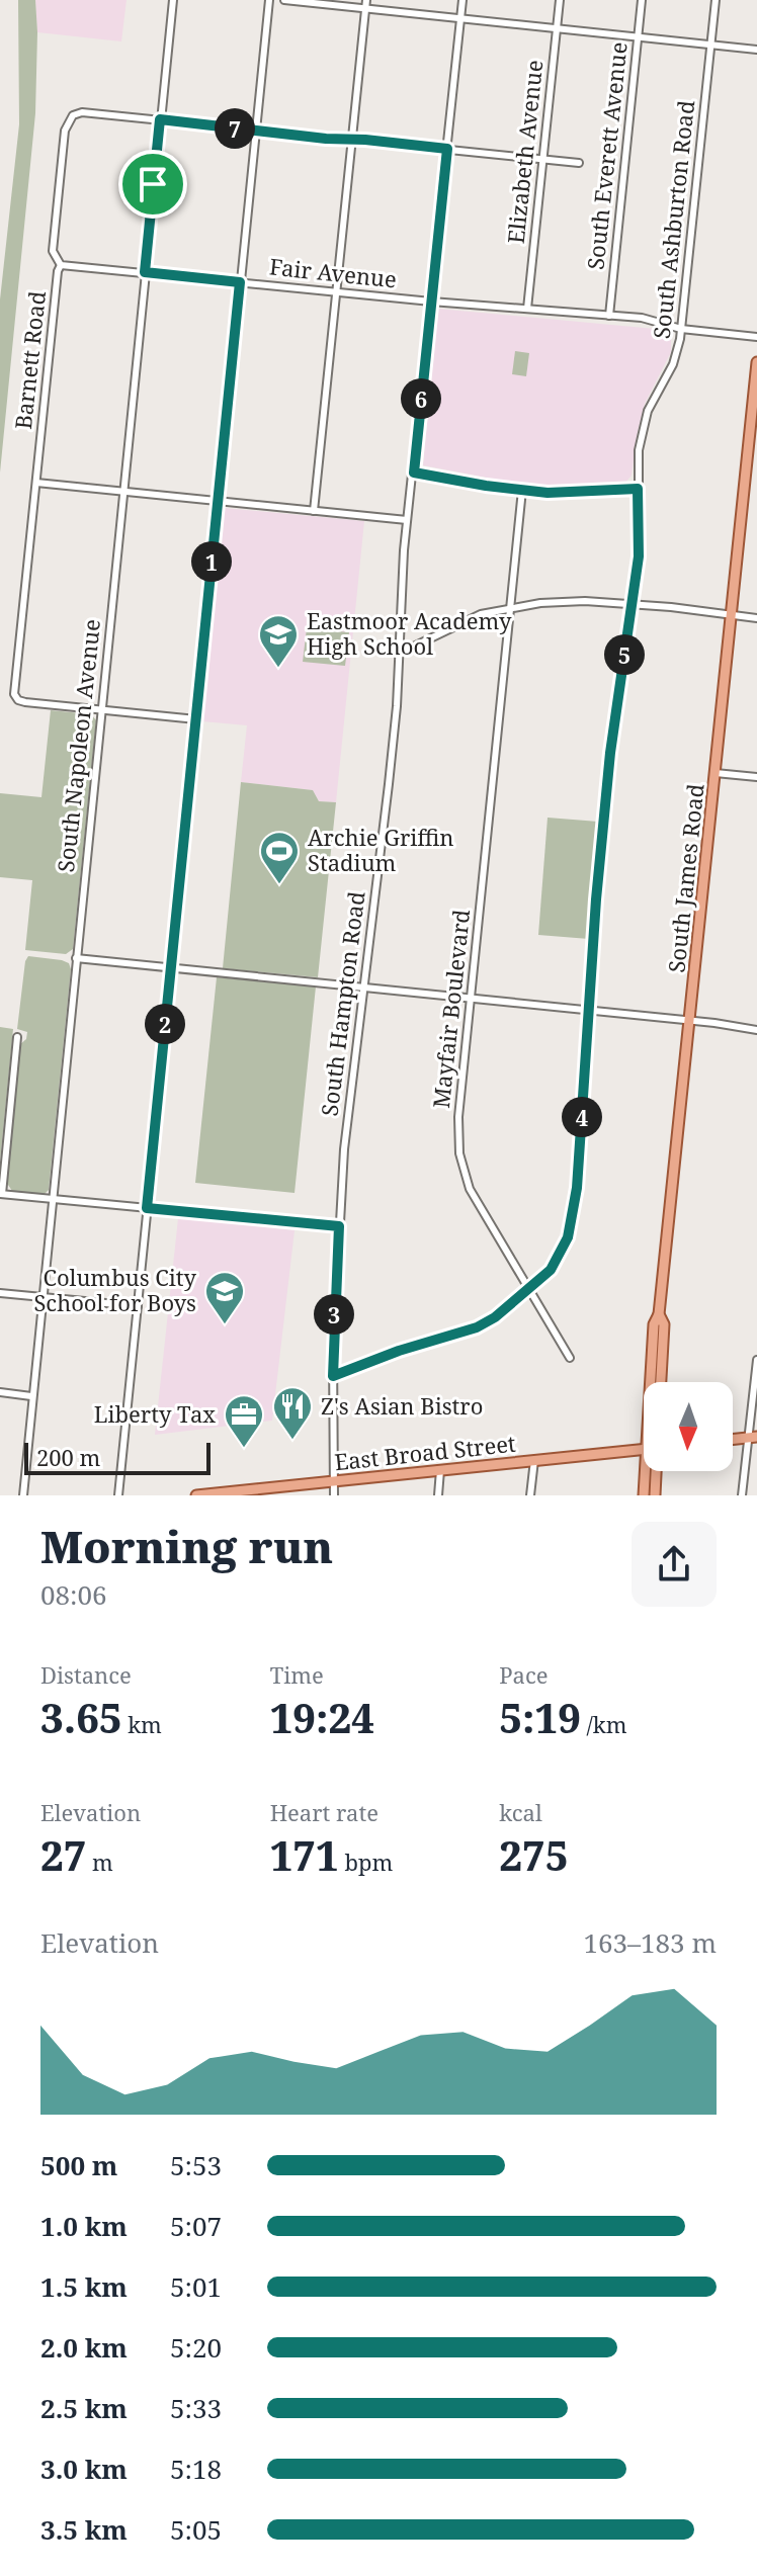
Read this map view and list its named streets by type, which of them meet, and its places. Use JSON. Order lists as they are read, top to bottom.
{
  "streets": {
    "main road": ["South James Road", "East Broad Street"],
    "street": [
      "Elizabeth Avenue",
      "South Everett Avenue",
      "South Ashburton Road",
      "Fair Avenue",
      "Barnett Road",
      "South Napoleon Avenue",
      "South Hampton Road",
      "Mayfair Boulevard"
    ]
  },
  "crossings": [
    ["Elizabeth Avenue", "Fair Avenue"],
    ["South Everett Avenue", "Fair Avenue"],
    ["South Ashburton Road", "Fair Avenue"],
    ["South Ashburton Road", "South Hampton Road"],
    ["South Ashburton Road", "Mayfair Boulevard"],
    ["Fair Avenue", "Barnett Road"],
    ["Fair Avenue", "South Napoleon Avenue"],
    ["Fair Avenue", "South Hampton Road"],
    ["Barnett Road", "South Napoleon Avenue"],
    ["South Hampton Road", "East Broad Street"]
  ],
  "places": {
    "school or university": ["Eastmoor Academy High School", "Columbus City School for Boys"],
    "sports": ["Archie Griffin Stadium"],
    "restaurant": ["Z's Asian Bistro"],
    "office": ["Liberty Tax"]
  },
  "scale_bar": "200 m",
  "north": "bottom",
  "page": {
    "pins": [
      "7",
      "6",
      "1",
      "5",
      "2",
      "4",
      "3"
    ],
    "scale": "200 m",
    "heading": ["Morning run", "08:06"],
    "stats": [
      ["Distance", "3.65 km"],
      ["Time", "19:24"],
      ["Pace", "5:19 /km"],
      ["Elevation", "27 m"],
      ["Heart rate", "171 bpm"],
      ["kcal", "275"]
    ],
    "chart": ["Elevation", "163–183 m"],
    "list": [
      {
        "name": "500 m",
        "note": "5:53"
      },
      {
        "name": "1.0 km",
        "note": "5:07"
      },
      {
        "name": "1.5 km",
        "note": "5:01"
      },
      {
        "name": "2.0 km",
        "note": "5:20"
      },
      {
        "name": "2.5 km",
        "note": "5:33"
      },
      {
        "name": "3.0 km",
        "note": "5:18"
      },
      {
        "name": "3.5 km",
        "note": "5:05"
      }
    ]
  }
}
